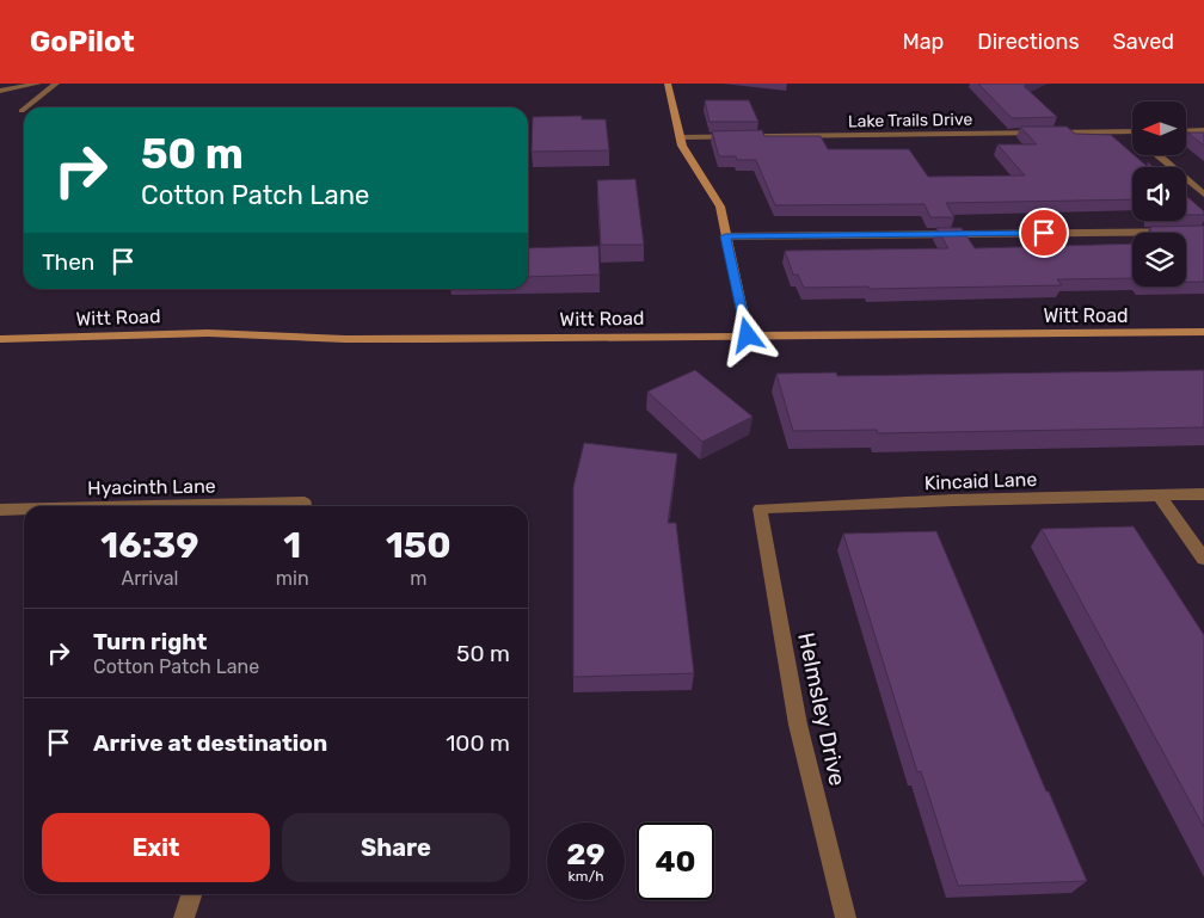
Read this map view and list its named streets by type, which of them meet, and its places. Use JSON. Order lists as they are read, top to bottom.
{
  "streets": {
    "street": [
      "Lake Trails Drive",
      "Witt Road",
      "Kincaid Lane",
      "Hyacinth Lane",
      "Helmsley Drive"
    ]
  },
  "crossings": [
    ["Kincaid Lane", "Helmsley Drive"]
  ],
  "north": "left",
  "page": {
    "header": "GoPilot",
    "nav": ["Map", "Directions", "Saved"],
    "turn": ["50 m", "Cotton Patch Lane"],
    "then": "Then",
    "eta": [
      "16:39",
      "Arrival",
      "1",
      "min",
      "150",
      "m"
    ],
    "list": [
      {
        "name": "Turn right",
        "note": "Cotton Patch Lane",
        "value": "50 m"
      },
      {
        "name": "Arrive at destination",
        "value": "100 m"
      }
    ],
    "buttons": ["Exit", "Share"],
    "speed": "29 km/h",
    "limit": "40"
  }
}
